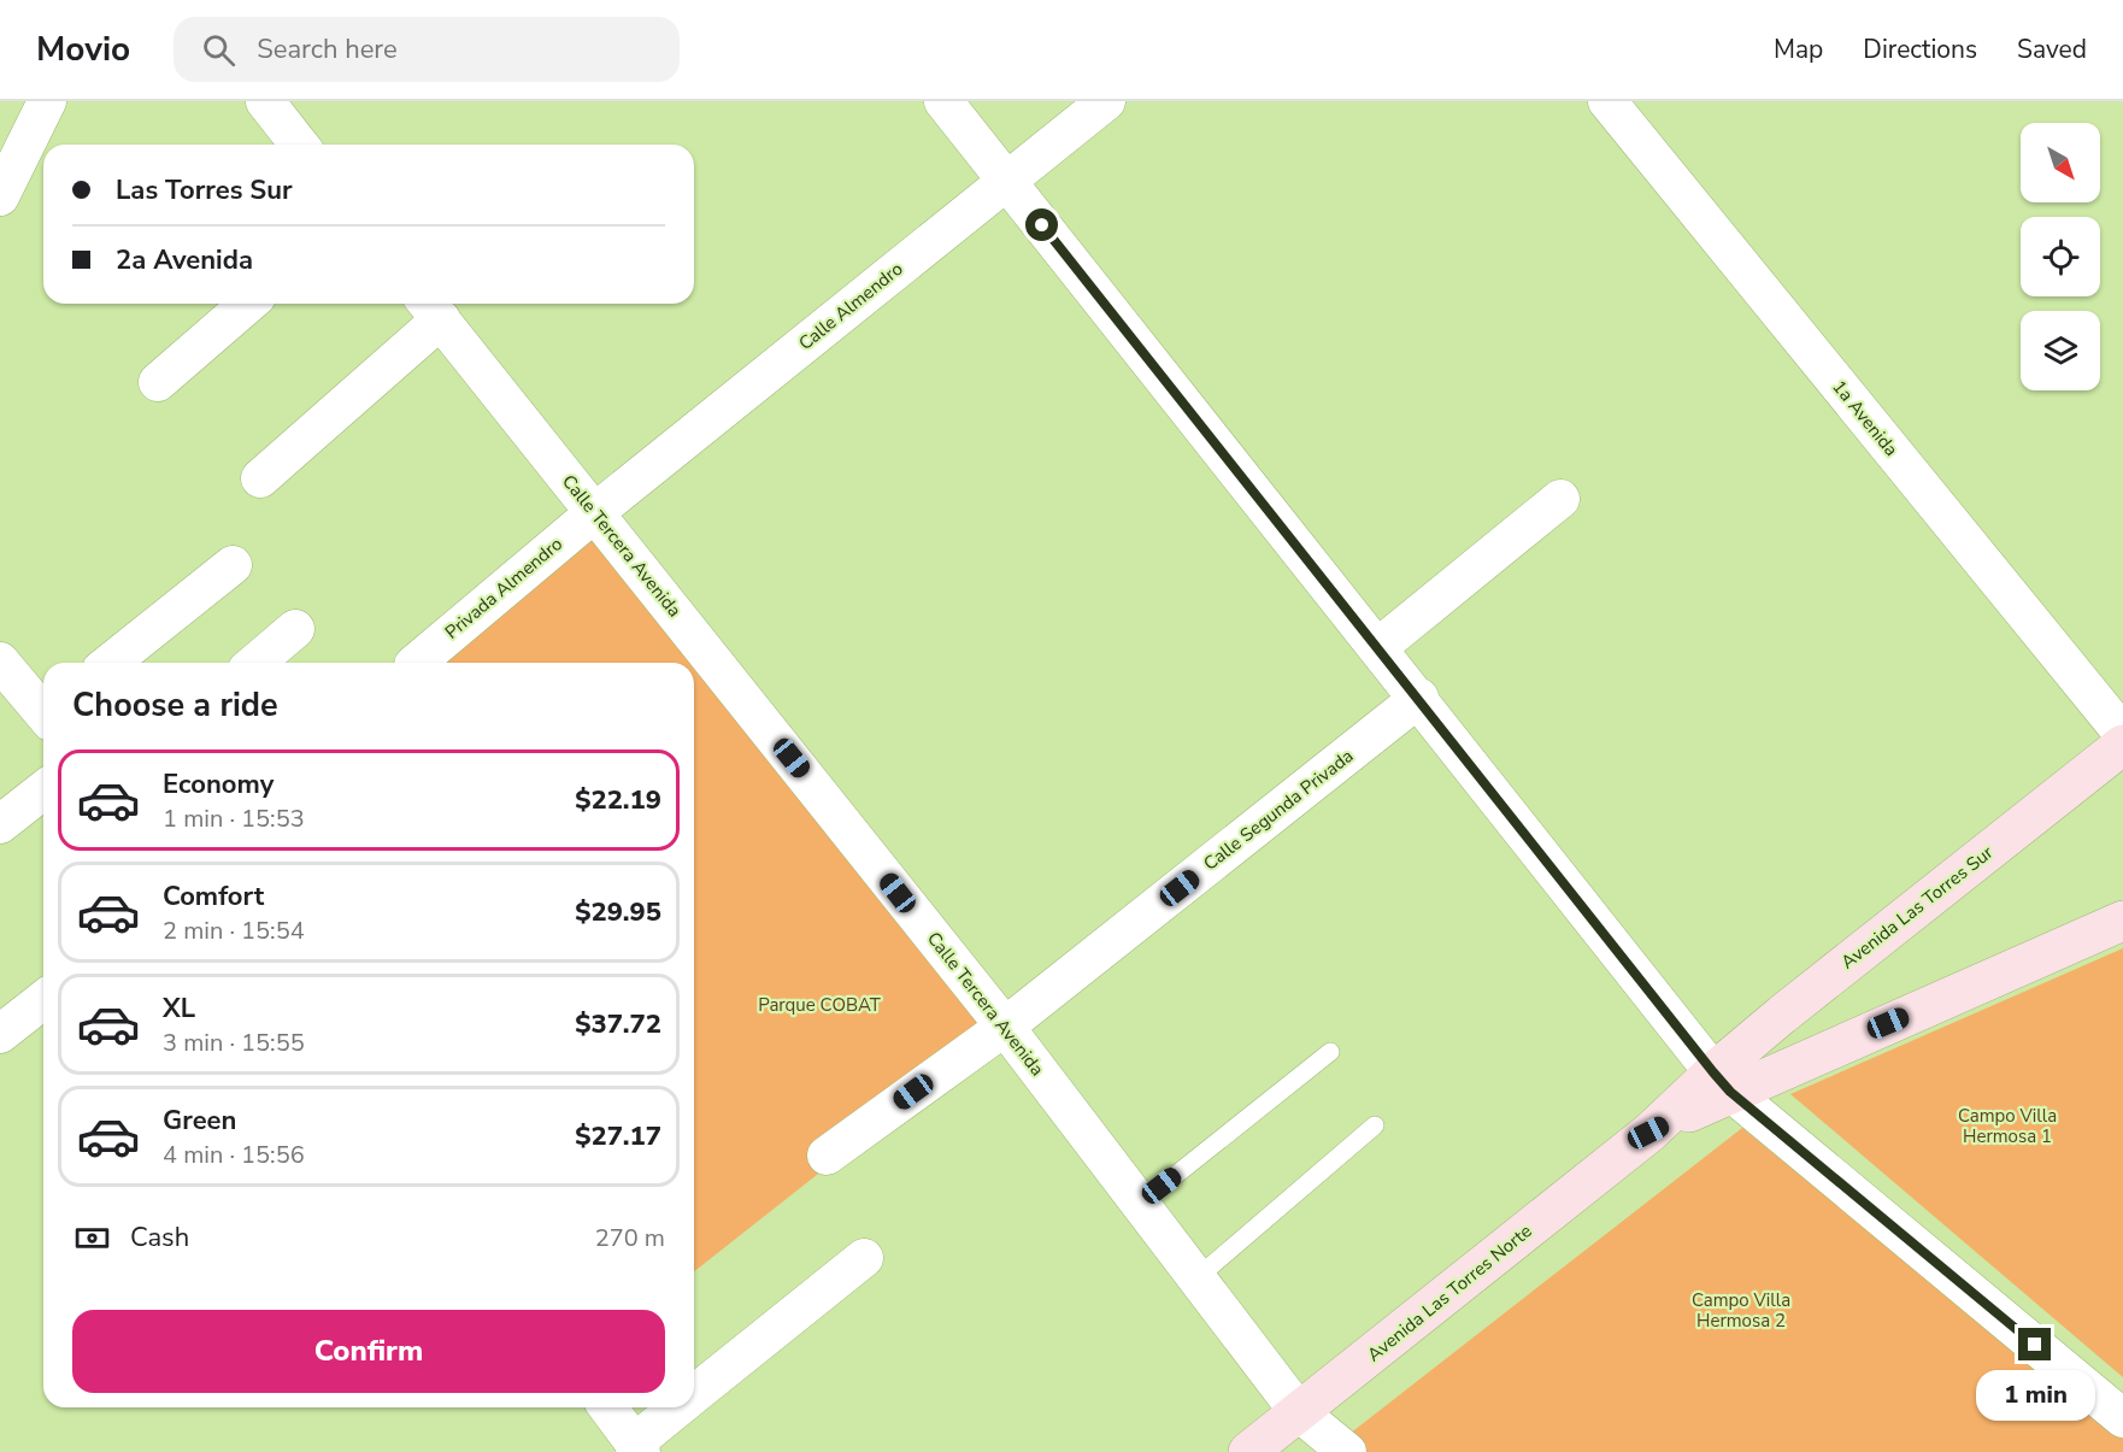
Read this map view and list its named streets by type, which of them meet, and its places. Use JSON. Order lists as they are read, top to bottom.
{
  "streets": {
    "main road": ["Avenida Las Torres Sur", "Avenida Las Torres Norte"],
    "street": [
      "Calle Almendro",
      "1a Avenida",
      "Calle Tercera Avenida",
      "Privada Almendro",
      "Calle Segunda Privada"
    ]
  },
  "crossings": [
    ["Calle Almendro", "Calle Tercera Avenida"],
    ["Calle Almendro", "Privada Almendro"],
    ["Calle Tercera Avenida", "Privada Almendro"],
    ["Calle Tercera Avenida", "Calle Segunda Privada"],
    ["Calle Tercera Avenida", "Avenida Las Torres Norte"],
    ["Avenida Las Torres Sur", "Avenida Las Torres Norte"]
  ],
  "parks": ["Parque COBAT", "Campo Villa Hermosa 1", "Campo Villa Hermosa 2"],
  "north": "bottom right",
  "page": {
    "header": "Movio",
    "search": "Search here",
    "nav": ["Map", "Directions", "Saved"],
    "banner": ["Las Torres Sur", "2a Avenida"],
    "heading": "Choose a ride",
    "list": [
      {
        "name": "Economy",
        "note": "1 min · 15:53",
        "value": "$22.19"
      },
      {
        "name": "Comfort",
        "note": "2 min · 15:54",
        "value": "$29.95"
      },
      {
        "name": "XL",
        "note": "3 min · 15:55",
        "value": "$37.72"
      },
      {
        "name": "Green",
        "note": "4 min · 15:56",
        "value": "$27.17"
      }
    ],
    "pay": ["Cash", "270 m"],
    "buttons": "Confirm",
    "bubble": "1 min"
  }
}
